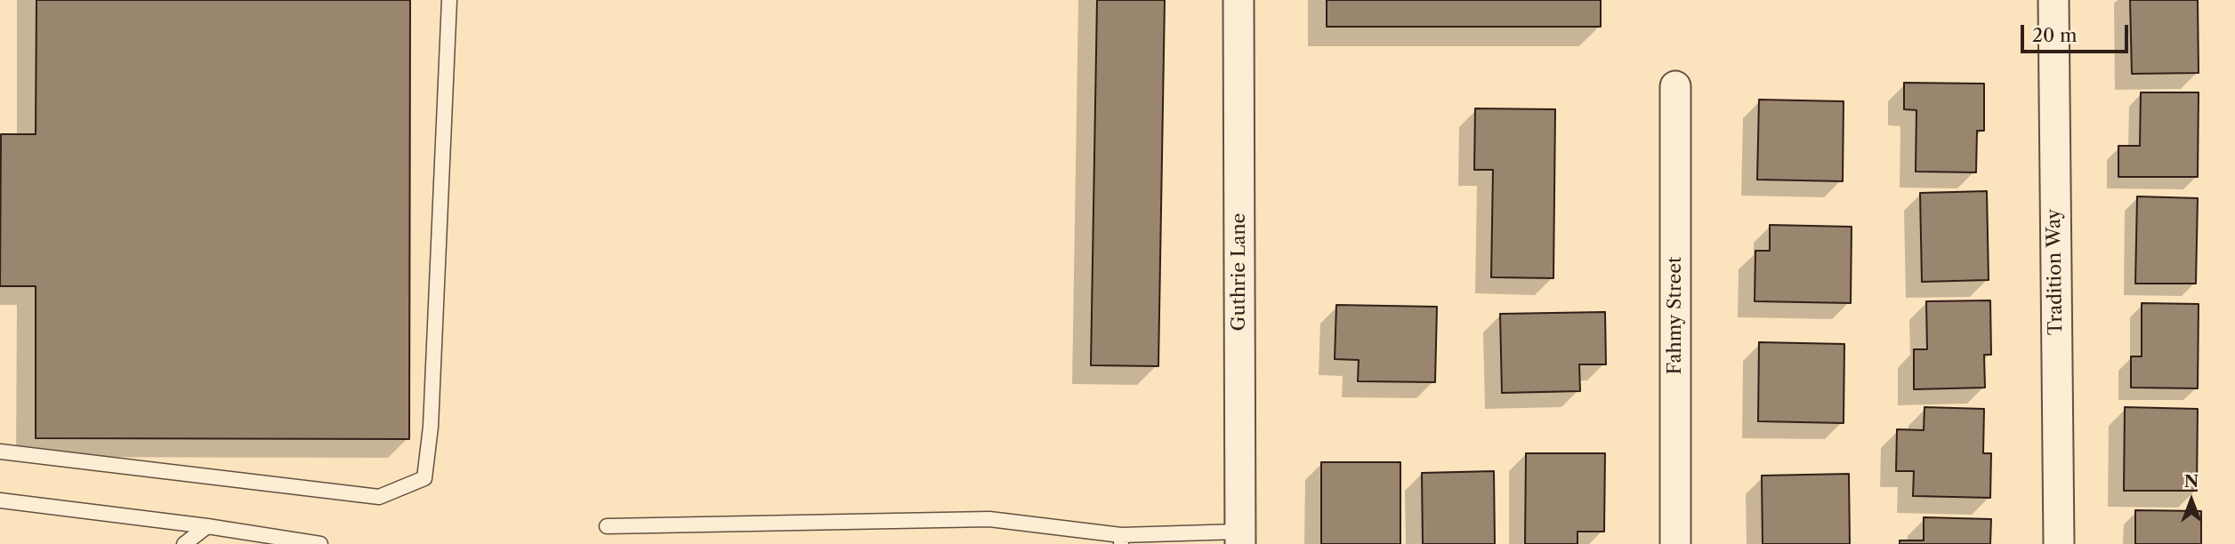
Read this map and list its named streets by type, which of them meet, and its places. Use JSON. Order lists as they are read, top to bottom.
{
  "streets": {
    "street": ["Guthrie Lane", "Tradition Way", "Fahmy Street"]
  },
  "scale_bar": "20 m",
  "north": "top"
}
